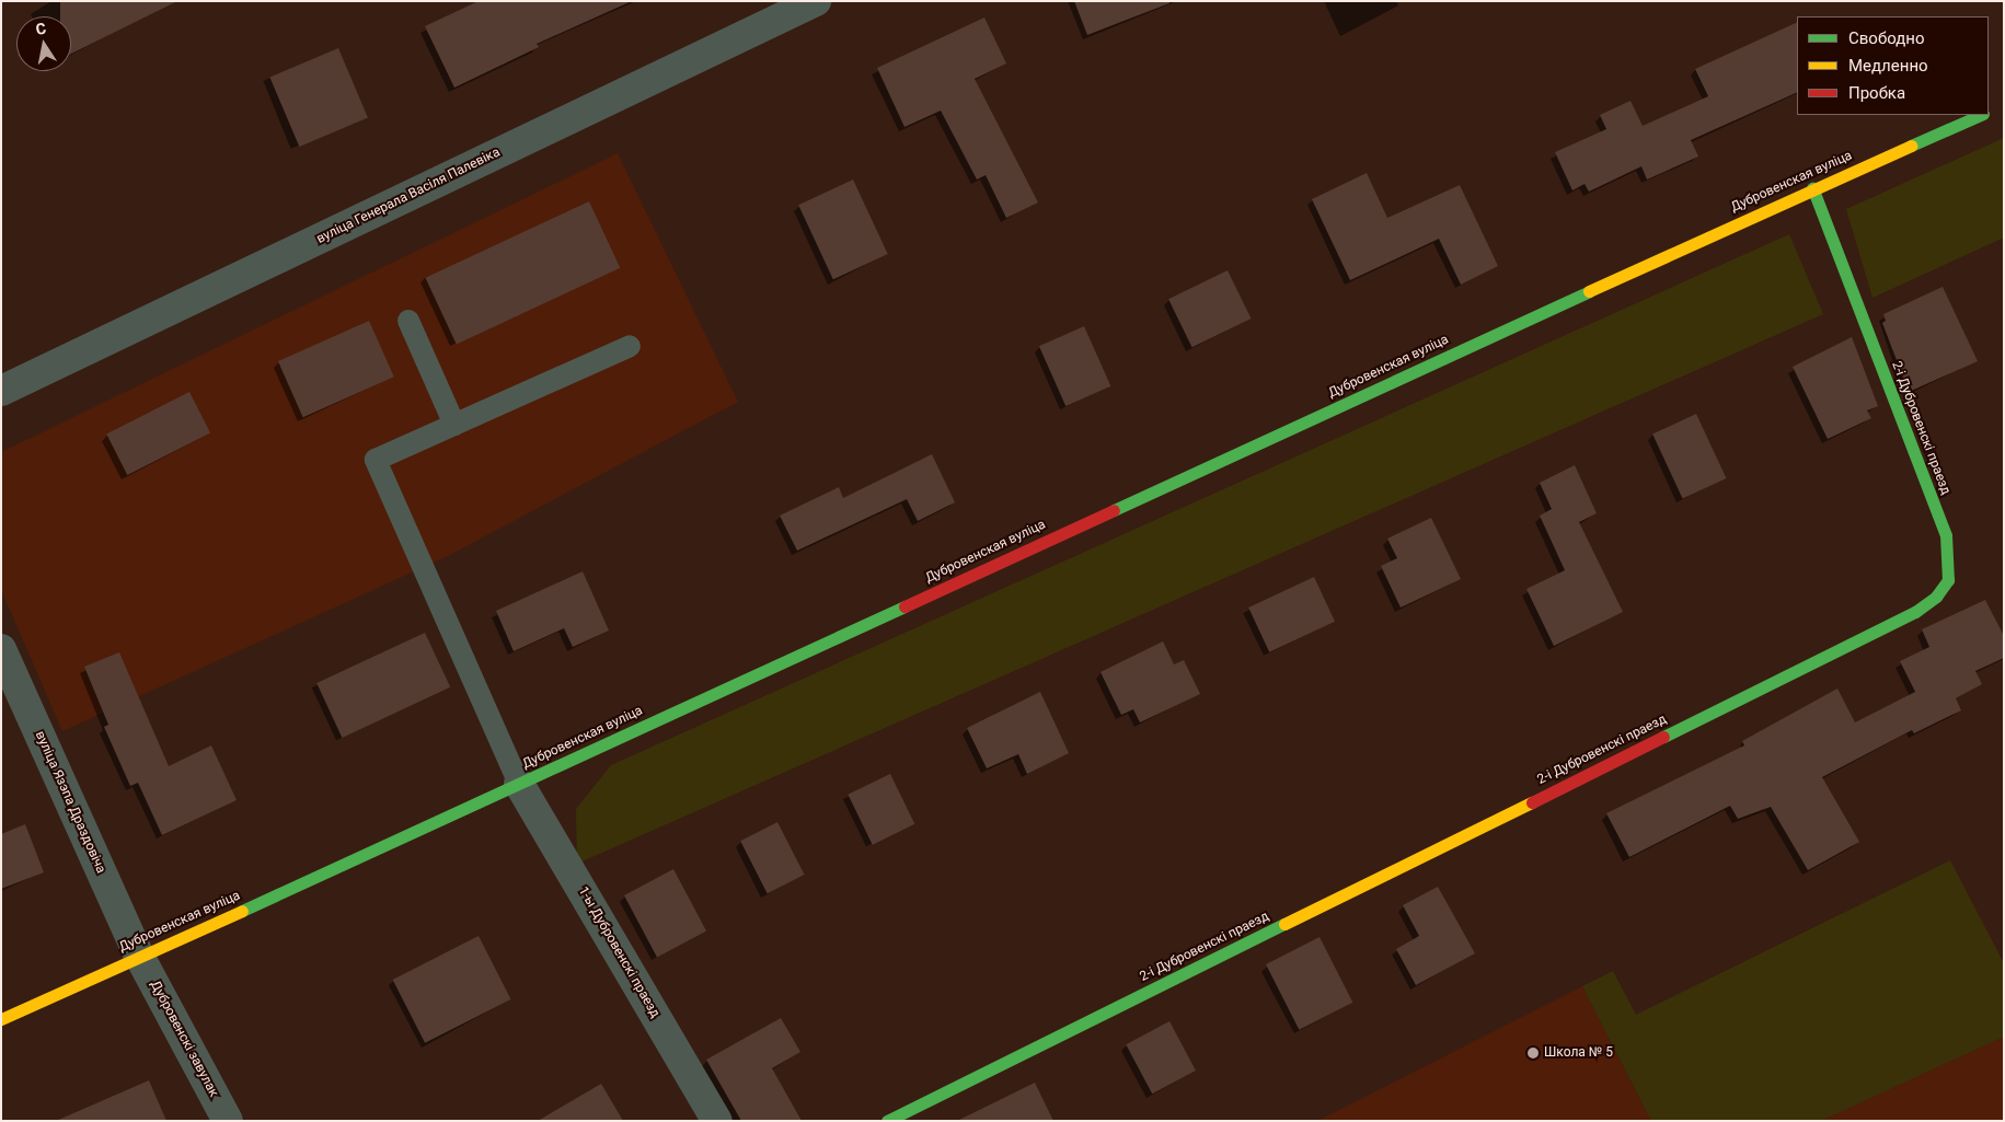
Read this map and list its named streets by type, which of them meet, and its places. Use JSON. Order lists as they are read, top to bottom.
{
  "streets": {
    "main road": ["Дубровенская вуліца", "2-і Дубровенскі праезд"],
    "street": [
      "вуліца Генерала Васіля Палевіка",
      "вуліца Язэпа Драздовіча",
      "1-ы Дубровенскі праезд",
      "Дубровенскі завулак"
    ]
  },
  "crossings": [
    ["Дубровенская вуліца", "2-і Дубровенскі праезд"],
    ["Дубровенская вуліца", "вуліца Язэпа Драздовіча"],
    ["Дубровенская вуліца", "1-ы Дубровенскі праезд"],
    ["Дубровенская вуліца", "Дубровенскі завулак"],
    ["вуліца Язэпа Драздовіча", "Дубровенскі завулак"]
  ],
  "places": ["Школа № 5"],
  "legend": ["Свободно", "Медленно", "Пробка"],
  "north": "top"
}
